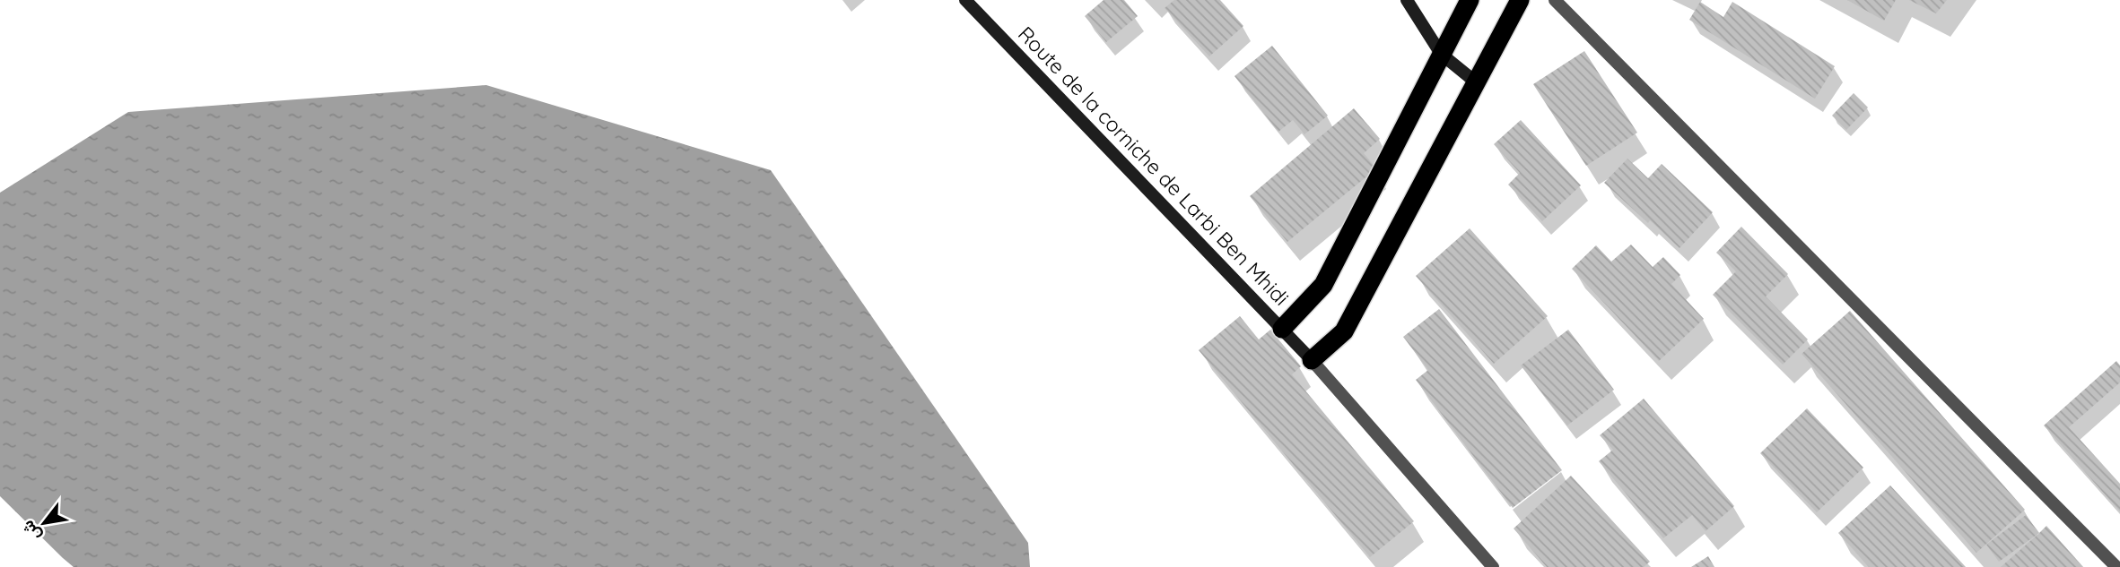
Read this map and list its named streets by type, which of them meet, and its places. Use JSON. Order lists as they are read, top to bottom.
{
  "streets": {
    "main road": ["Route de la corniche de Larbi Ben Mhidi"]
  },
  "north": "bottom left"
}
